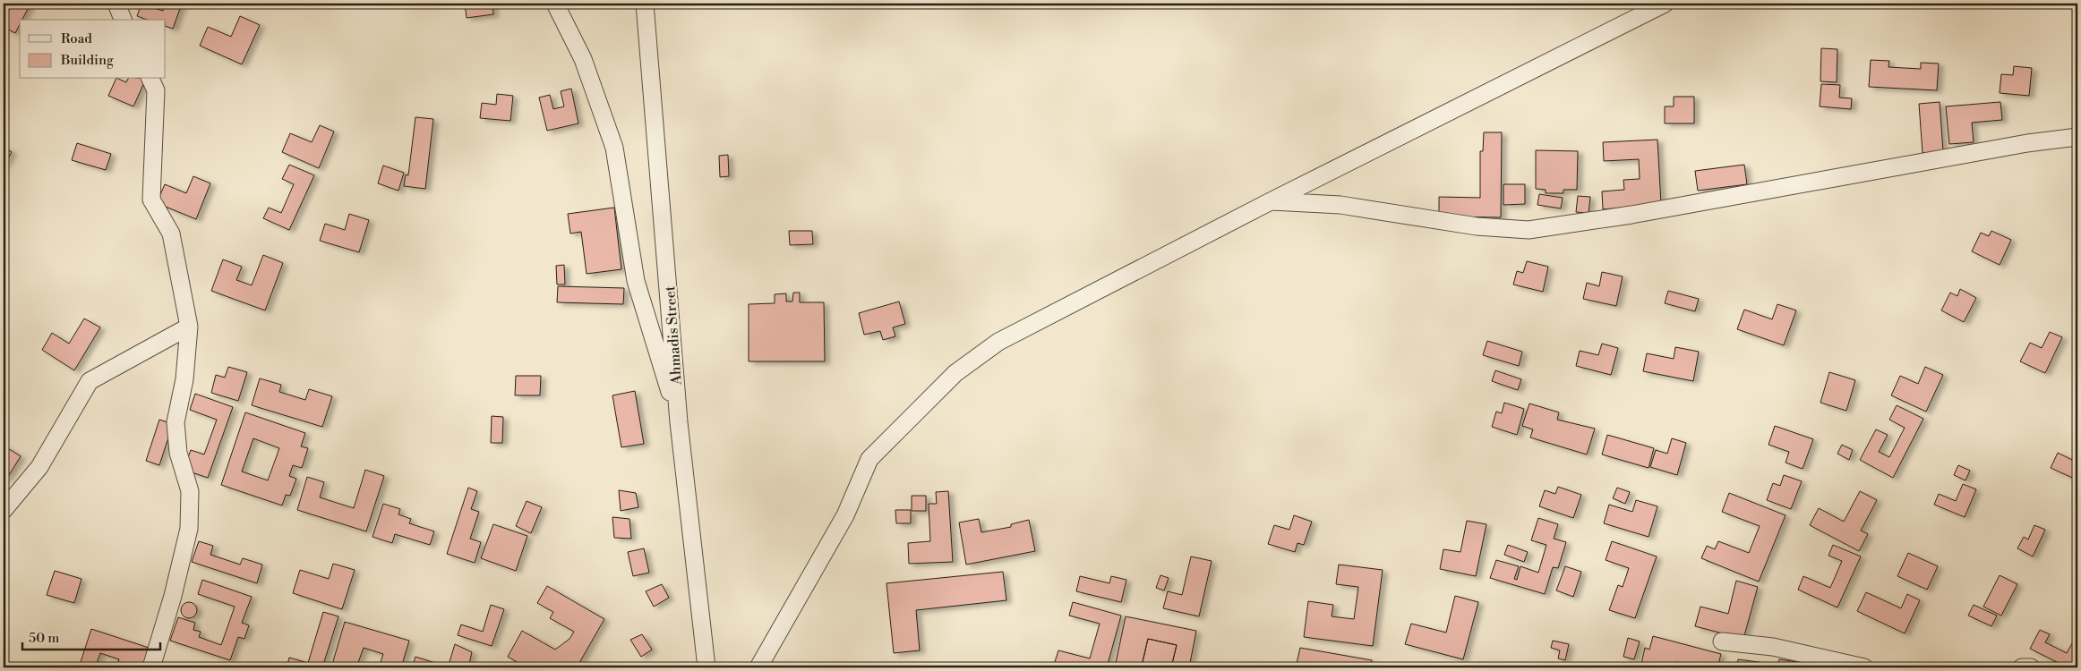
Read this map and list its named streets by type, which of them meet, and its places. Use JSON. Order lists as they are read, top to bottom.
{
  "streets": {
    "street": ["Ahmadis Street"]
  },
  "legend": ["Road", "Building"],
  "scale_bar": "50 m"
}
